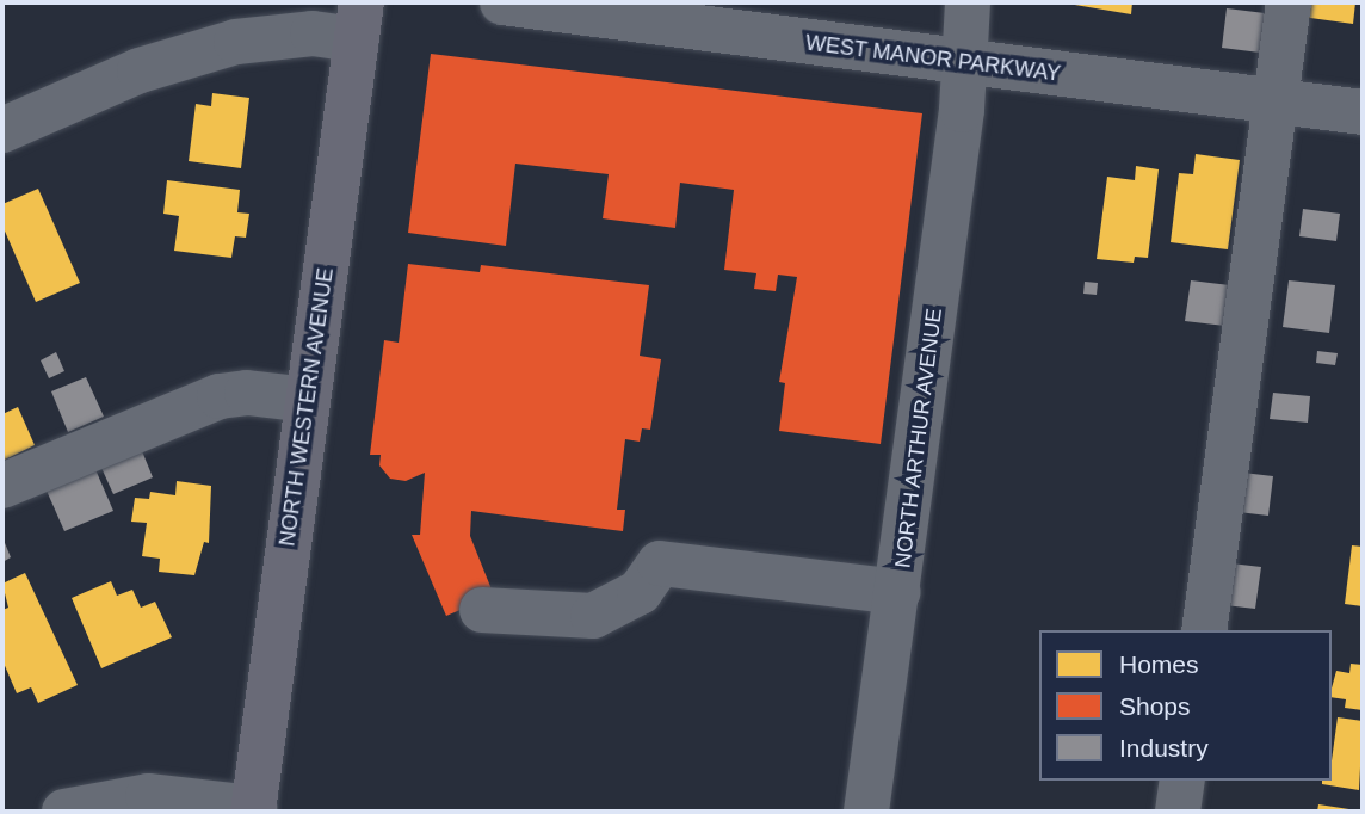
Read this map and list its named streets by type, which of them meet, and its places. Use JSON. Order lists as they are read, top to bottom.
{
  "streets": {
    "main road": ["NORTH WESTERN AVENUE"],
    "street": ["WEST MANOR PARKWAY", "NORTH ARTHUR AVENUE"]
  },
  "crossings": [
    ["WEST MANOR PARKWAY", "NORTH ARTHUR AVENUE"]
  ],
  "legend": ["Homes", "Shops", "Industry"]
}
